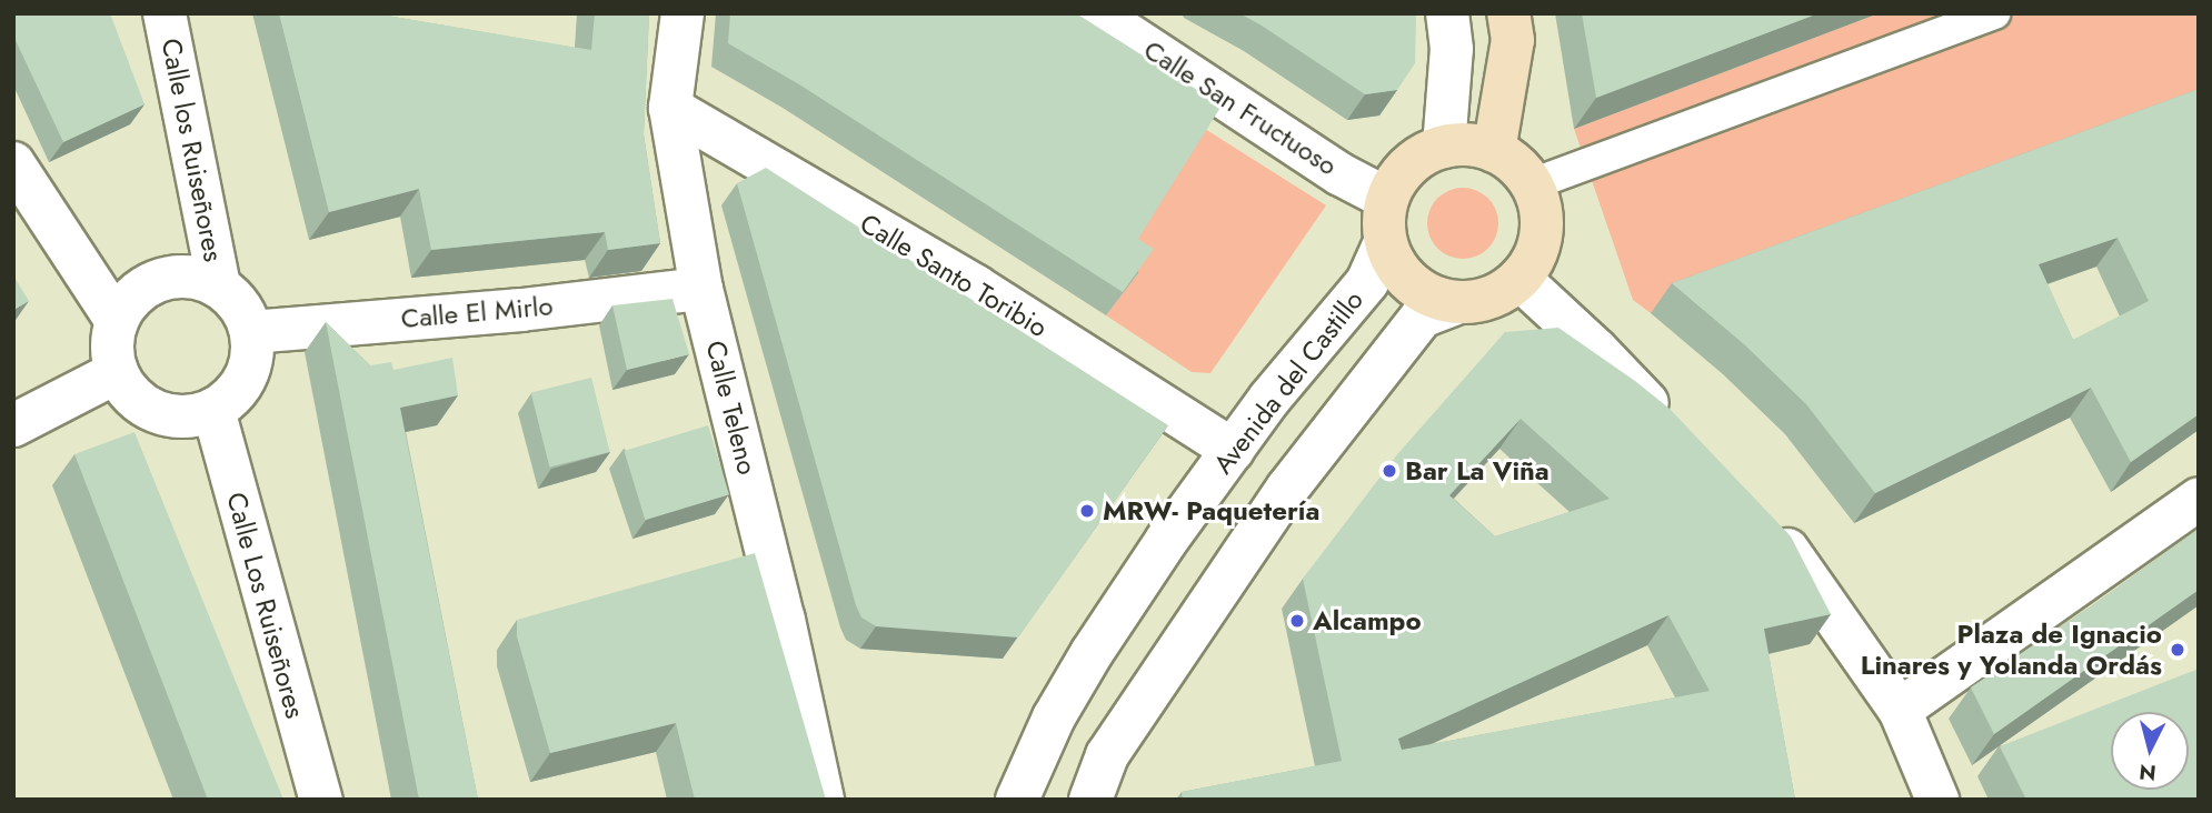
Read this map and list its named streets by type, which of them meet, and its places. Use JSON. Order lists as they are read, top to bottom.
{
  "streets": {
    "street": [
      "Calle San Fructuoso",
      "Calle los Ruiseñores",
      "Calle Santo Toribio",
      "Calle El Mirlo",
      "Avenida del Castillo",
      "Calle Teleno",
      "Calle Los Ruiseñores"
    ]
  },
  "crossings": [
    ["Calle San Fructuoso", "Avenida del Castillo"],
    ["Calle los Ruiseñores", "Calle El Mirlo"],
    ["Calle los Ruiseñores", "Calle Los Ruiseñores"],
    ["Calle Santo Toribio", "Avenida del Castillo"],
    ["Calle Santo Toribio", "Calle Teleno"],
    ["Calle El Mirlo", "Calle Teleno"],
    ["Calle El Mirlo", "Calle Los Ruiseñores"]
  ],
  "places": [
    "Bar La Viña",
    "MRW- Paquetería",
    "Alcampo",
    "Plaza de Ignacio Linares y Yolanda Ordás"
  ],
  "north": "bottom"
}
